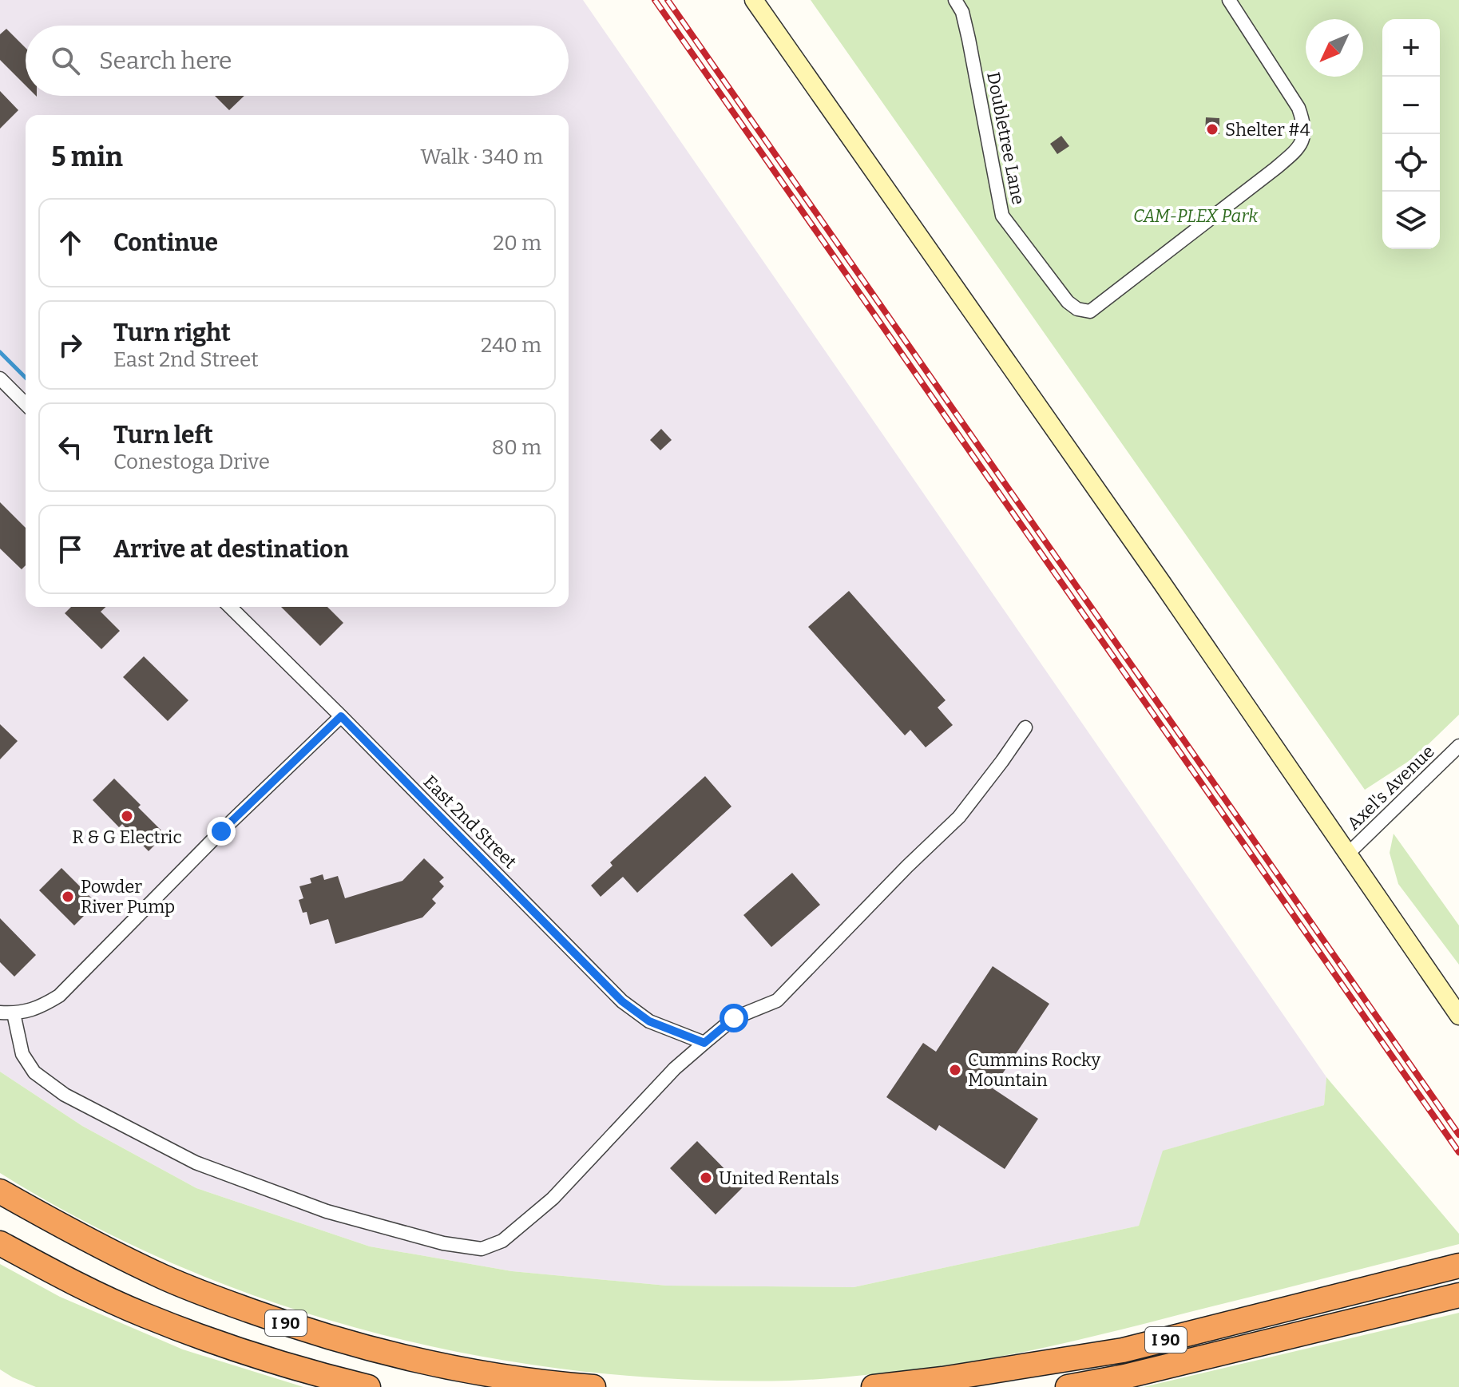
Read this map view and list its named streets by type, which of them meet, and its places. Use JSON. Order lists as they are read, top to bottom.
{
  "streets": {
    "highway": ["I 90"],
    "street": ["Doubletree Lane", "Axel's Avenue", "East 2nd Street"]
  },
  "parks": ["CAM-PLEX Park"],
  "places": [
    "Shelter #4",
    "R & G Electric",
    "Powder River Pump",
    "Cummins Rocky Mountain",
    "United Rentals"
  ],
  "north": "bottom left",
  "page": {
    "map_buttons": ["+", "−"],
    "search": "Search here",
    "heading": ["5 min", "Walk · 340 m"],
    "list": [
      ["Continue", "20 m"],
      ["Turn right", "East 2nd Street", "240 m"],
      ["Turn left", "Conestoga Drive", "80 m"],
      "Arrive at destination"
    ]
  }
}
